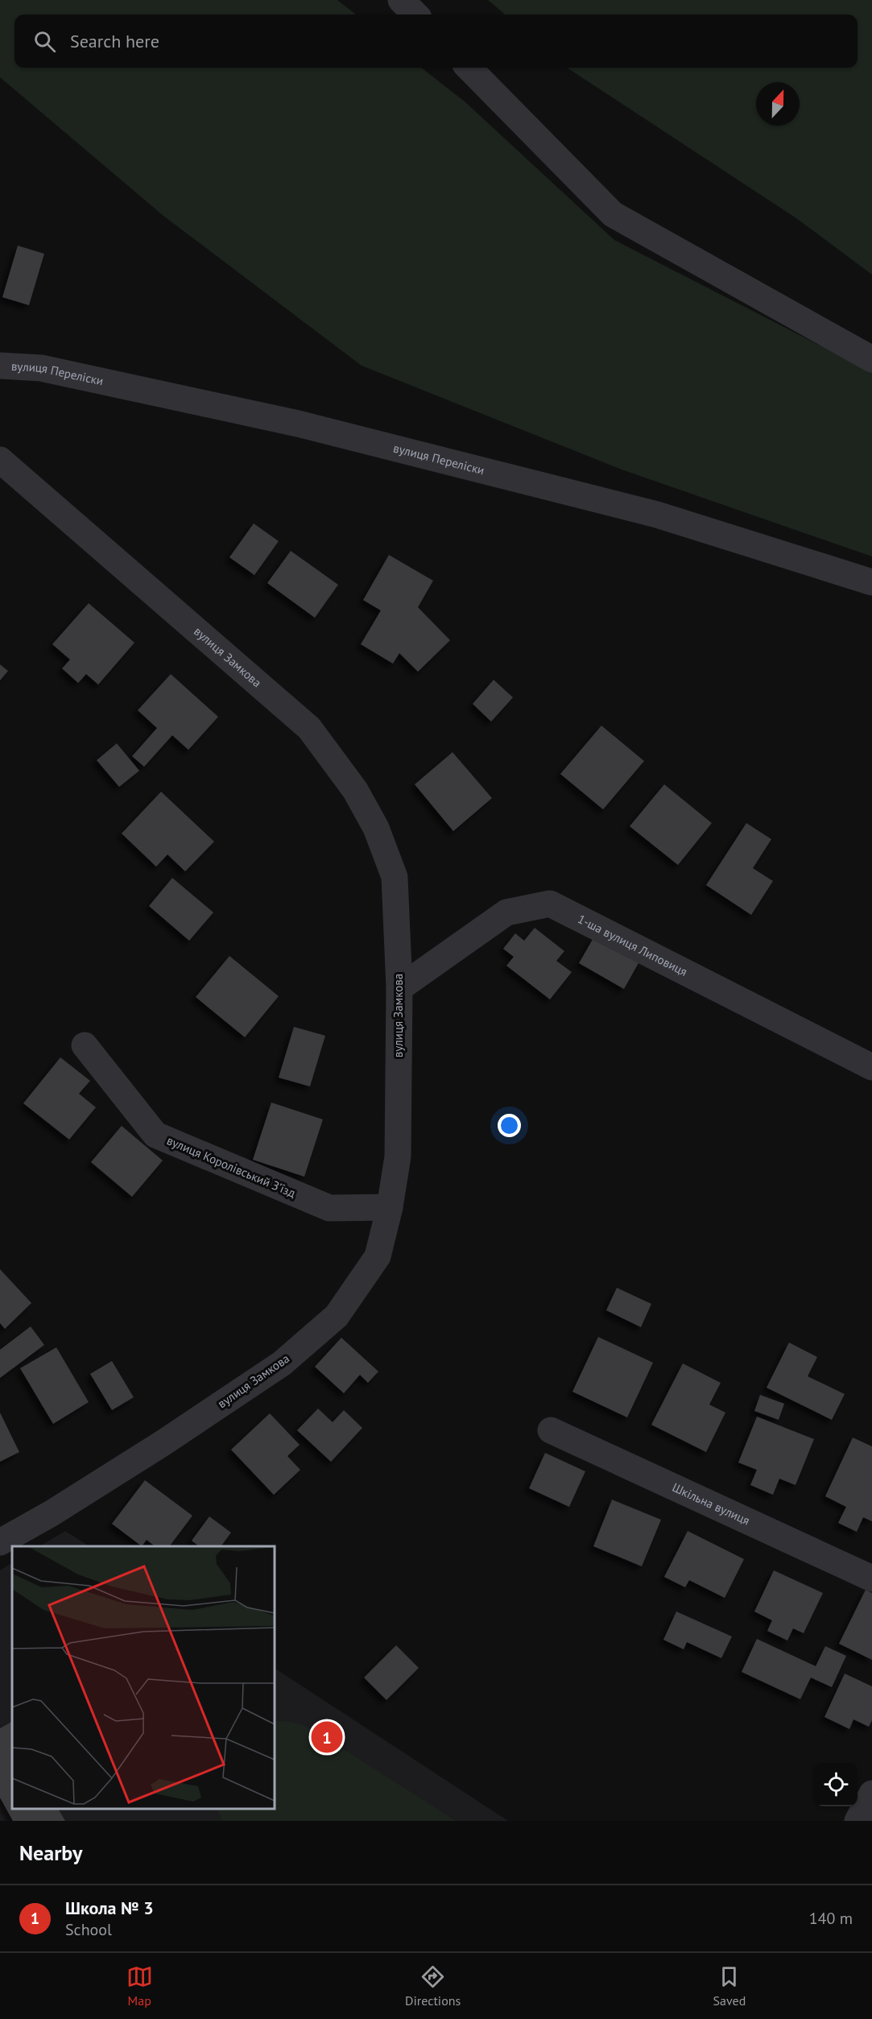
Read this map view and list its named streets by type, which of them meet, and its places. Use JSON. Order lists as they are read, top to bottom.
{
  "streets": {
    "street": [
      "вулиця Переліски",
      "вулиця Замкова",
      "1-ша вулиця Липовиця",
      "вулиця Королівський Зʼїзд",
      "Шкільна вулиця"
    ]
  },
  "crossings": [
    ["вулиця Замкова", "1-ша вулиця Липовиця"],
    ["вулиця Замкова", "вулиця Королівський Зʼїзд"]
  ],
  "north": "top",
  "page": {
    "search": "Search here",
    "pins": "1",
    "heading": "Nearby",
    "list": [
      {
        "mark": "1",
        "name": "Школа № 3",
        "note": "School",
        "value": "140 m"
      }
    ],
    "nav": ["Map", "Directions", "Saved"]
  }
}
